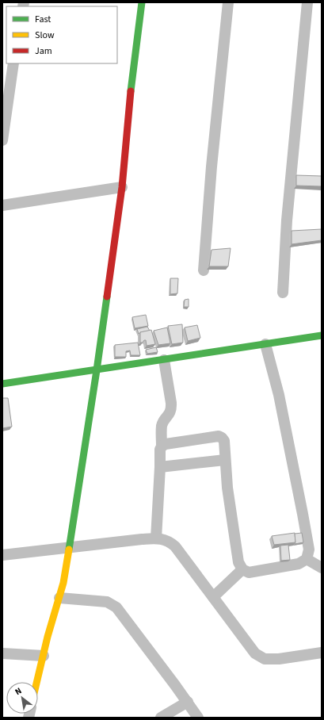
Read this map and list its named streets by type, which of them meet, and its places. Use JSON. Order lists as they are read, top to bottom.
{
  "legend": ["Fast", "Slow", "Jam"],
  "north": "top left"
}
